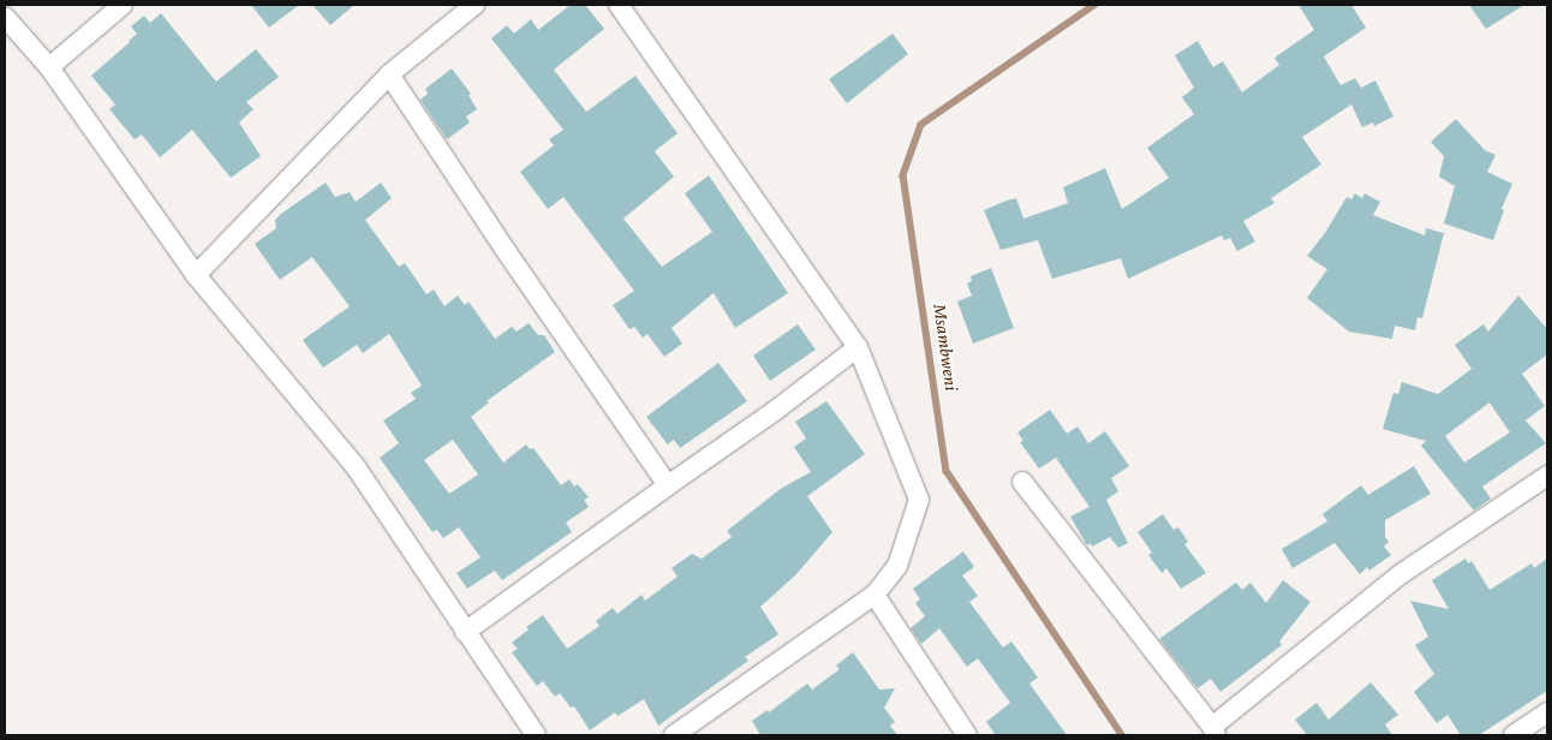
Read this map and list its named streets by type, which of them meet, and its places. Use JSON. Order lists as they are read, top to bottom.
{
  "water": ["Msambweni"]
}
